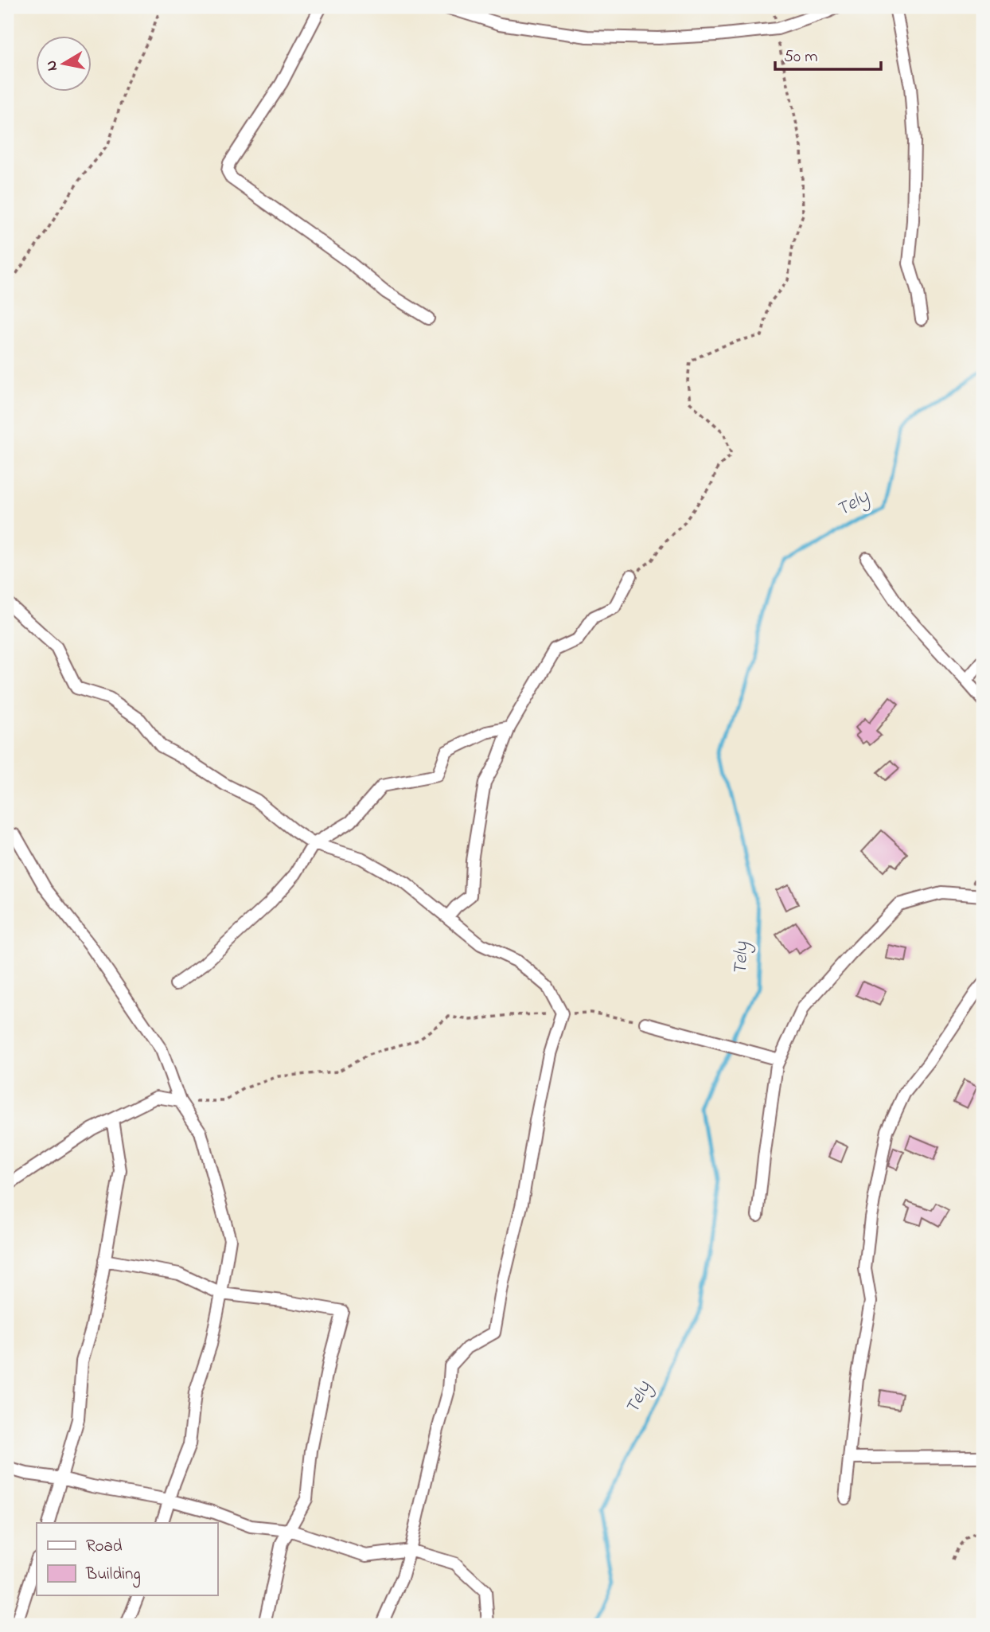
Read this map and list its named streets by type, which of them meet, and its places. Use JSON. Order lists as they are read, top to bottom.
{
  "water": ["Tely"],
  "legend": ["Road", "Building"],
  "scale_bar": "50 m",
  "north": "left"
}
